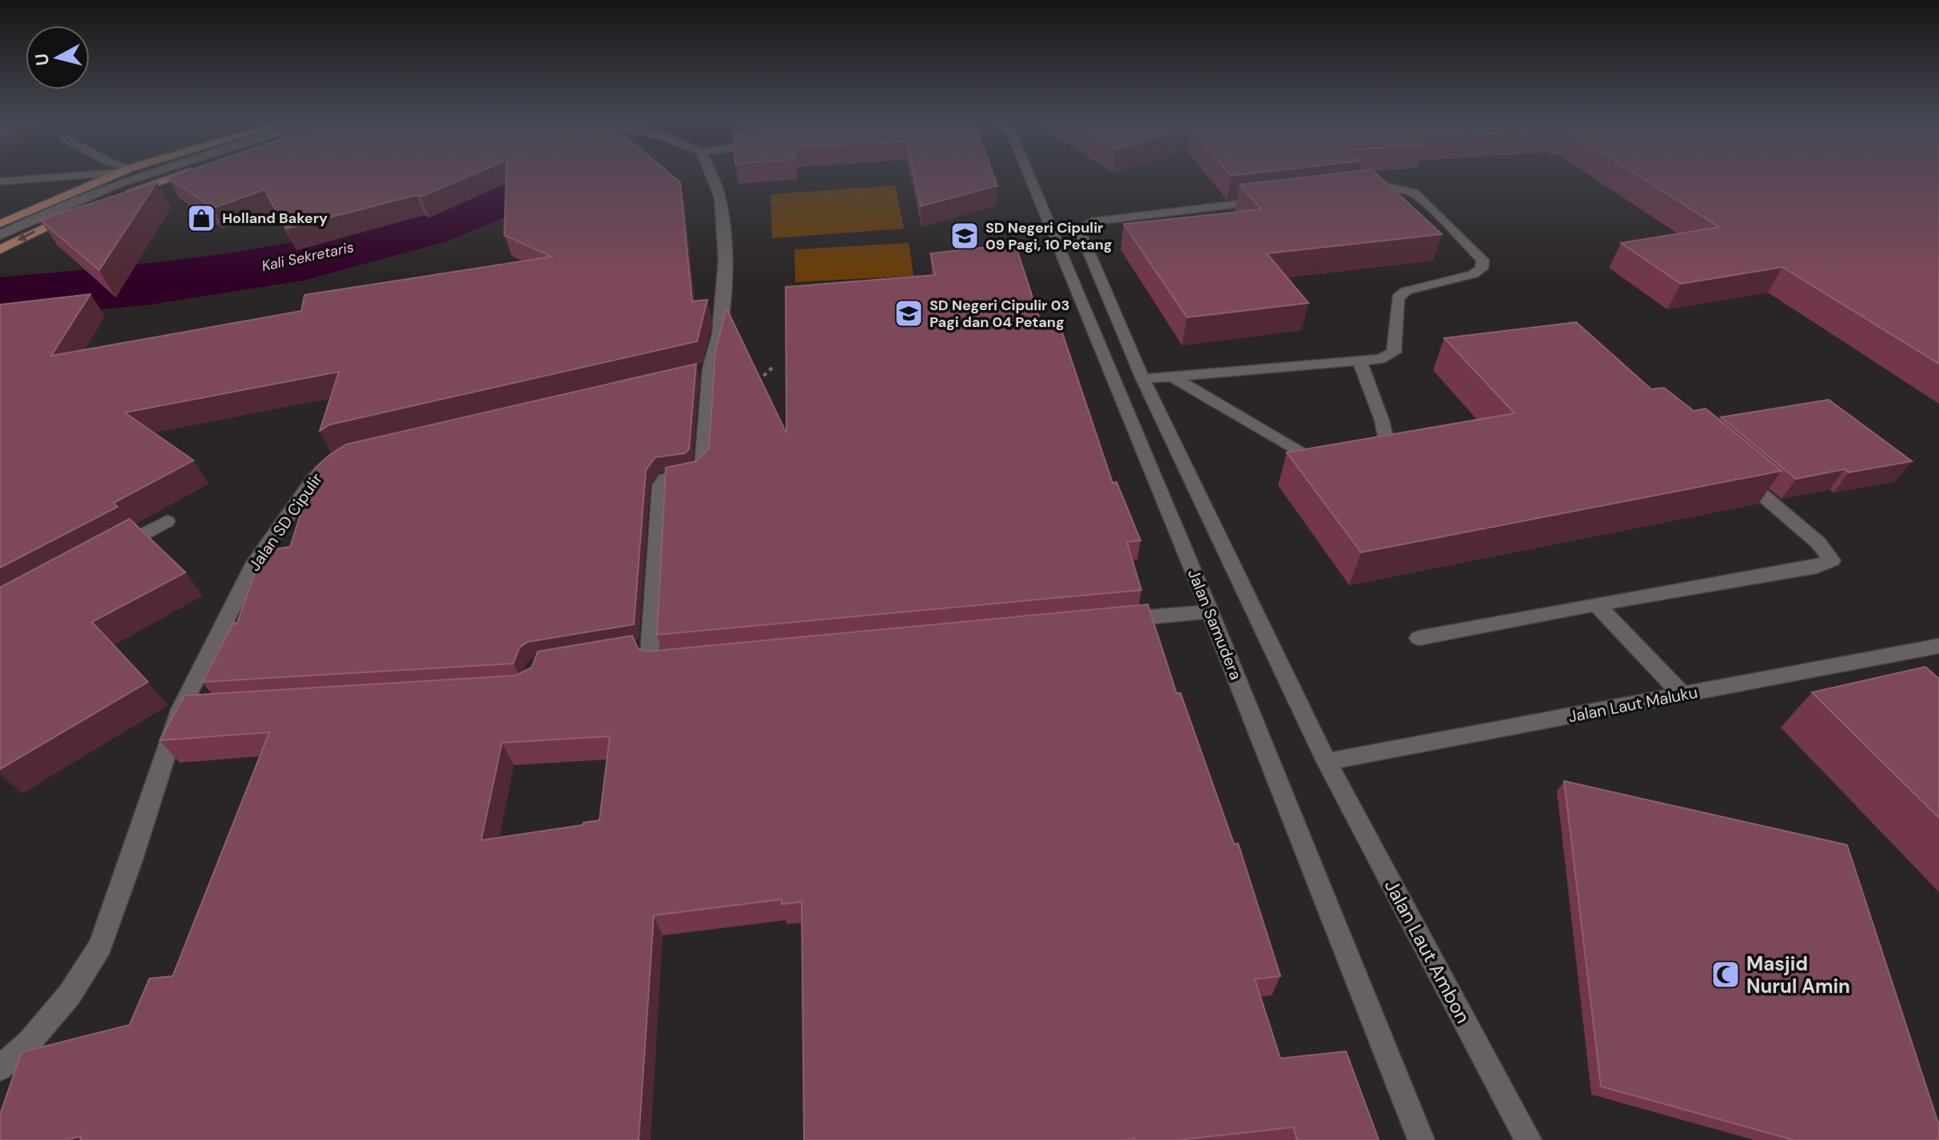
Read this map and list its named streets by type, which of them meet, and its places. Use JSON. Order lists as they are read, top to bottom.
{
  "streets": {
    "street": [
      "Jalan SD Cipulir",
      "Jalan Samudera",
      "Jalan Laut Maluku",
      "Jalan Laut Ambon"
    ]
  },
  "crossings": [
    ["Jalan Laut Maluku", "Jalan Laut Ambon"]
  ],
  "water": ["Kali Sekretaris"],
  "places": {
    "shop": ["Holland Bakery"],
    "school or university": ["SD Negeri Cipulir 09 Pagi, 10 Petang", "SD Negeri Cipulir 03 Pagi dan 04 Petang"],
    "mosque": ["Masjid Nurul Amin"]
  },
  "north": "left"
}
